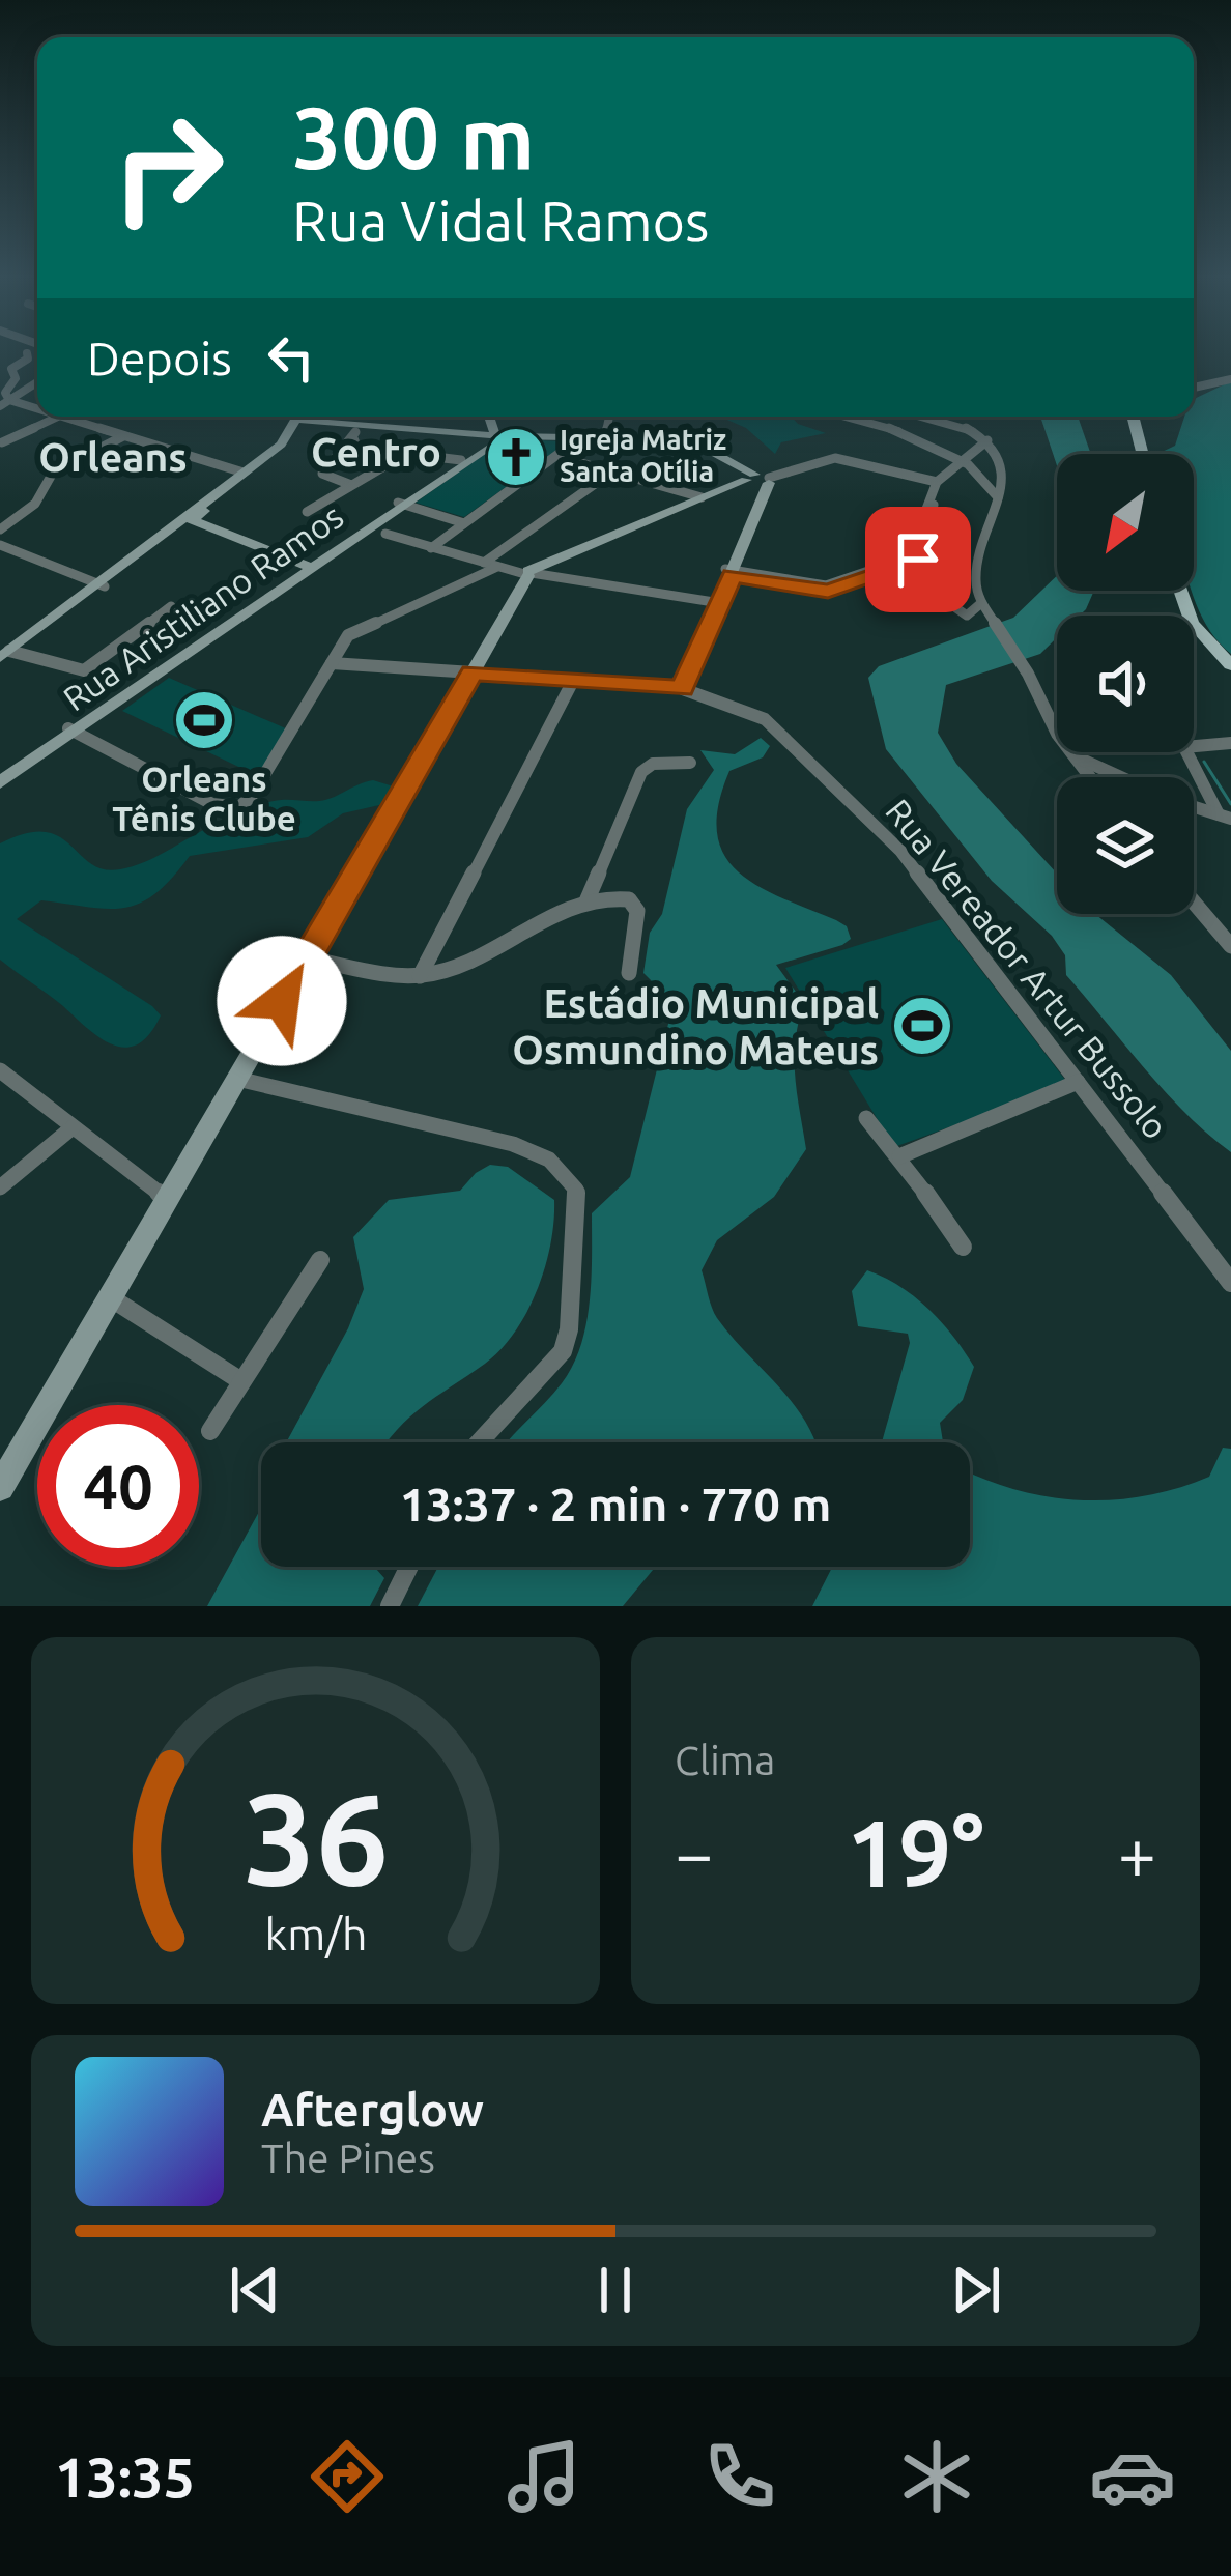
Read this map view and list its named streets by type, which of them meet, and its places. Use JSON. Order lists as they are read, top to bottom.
{
  "streets": {
    "street": ["Rua Aristiliano Ramos", "Rua Vereador Artur Bussolo"]
  },
  "districts": ["Centro", "Orleans"],
  "places": {
    "church": ["Igreja Matriz Santa Otília"],
    "sports": ["Orleans Tênis Clube", "Estádio Municipal Osmundino Mateus"]
  },
  "north": "bottom left",
  "page": {
    "turn": ["300 m", "Rua Vidal Ramos"],
    "then": "Depois",
    "limit": "40",
    "trip": "13:37 · 2 min · 770 m",
    "tile": "Clima",
    "heat": ["−", "19°", "+"],
    "song": ["Afterglow", "The Pines"],
    "tabs": "13:35",
    "gauge": ["36", "km/h"]
  }
}
